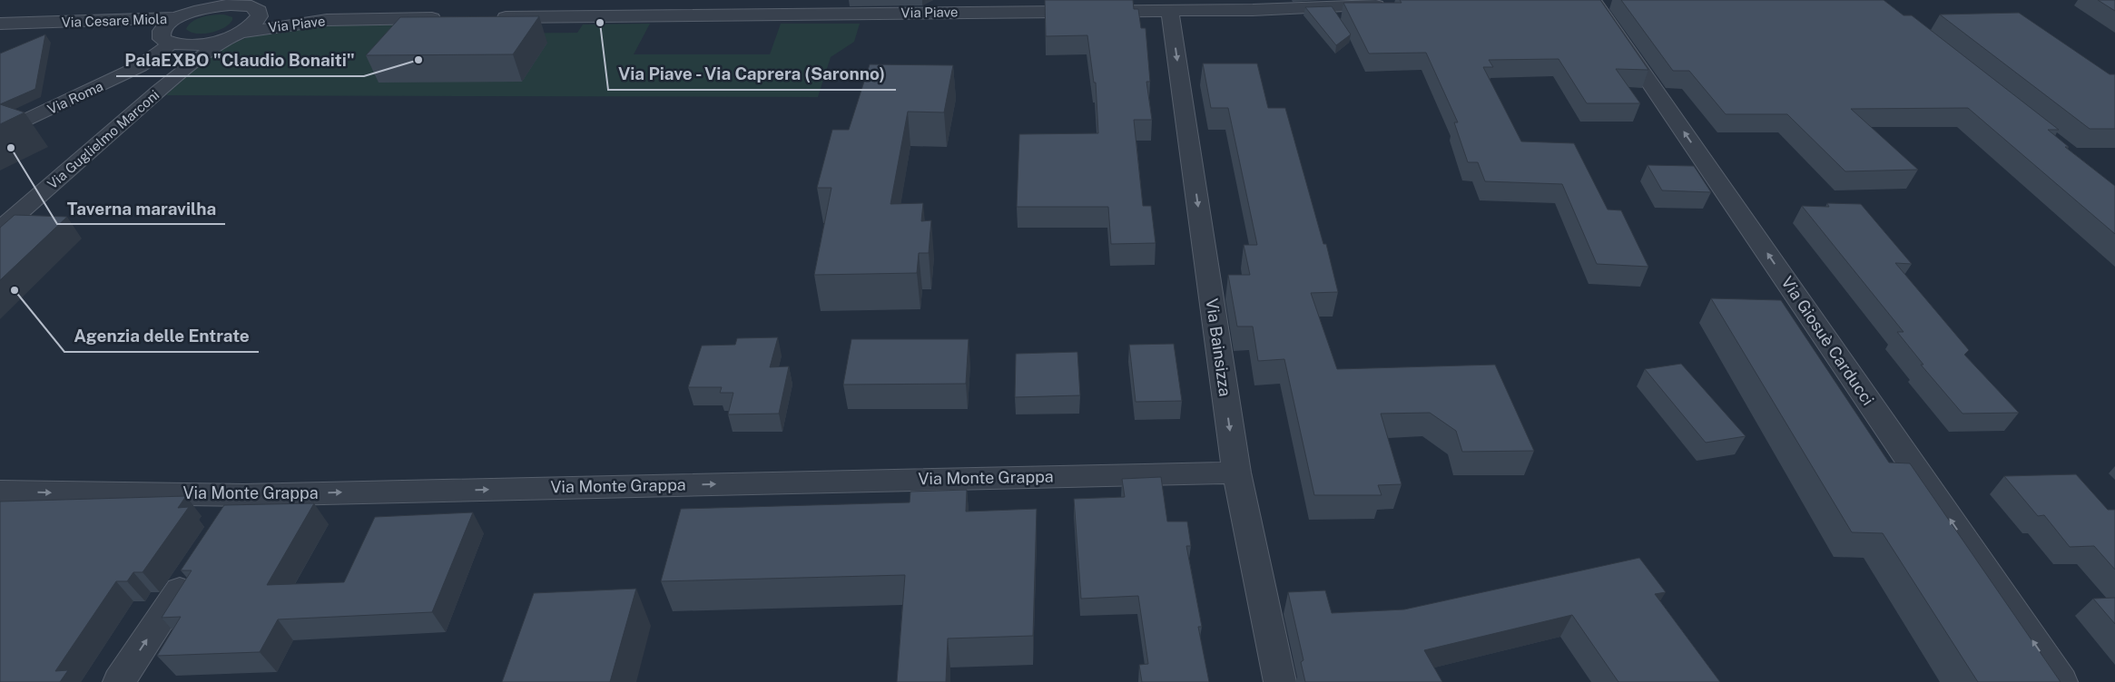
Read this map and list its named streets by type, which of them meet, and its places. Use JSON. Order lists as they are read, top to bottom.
{
  "streets": {
    "street": [
      "Via Piave",
      "Via Cesare Miola",
      "Via Roma",
      "Via Guglielmo Marconi",
      "Via Giosuè Carducci",
      "Via Bainsizza",
      "Via Monte Grappa"
    ]
  },
  "crossings": [
    ["Via Piave", "Via Cesare Miola"],
    ["Via Piave", "Via Roma"],
    ["Via Piave", "Via Guglielmo Marconi"],
    ["Via Piave", "Via Bainsizza"],
    ["Via Cesare Miola", "Via Roma"],
    ["Via Bainsizza", "Via Monte Grappa"]
  ],
  "one_way": ["Via Giosuè Carducci", "Via Bainsizza", "Via Monte Grappa"],
  "places": [
    "Via Piave - Via Caprera (Saronno)",
    "PalaEXBO \"Claudio Bonaiti\"",
    "Taverna maravilha",
    "Agenzia delle Entrate"
  ]
}
